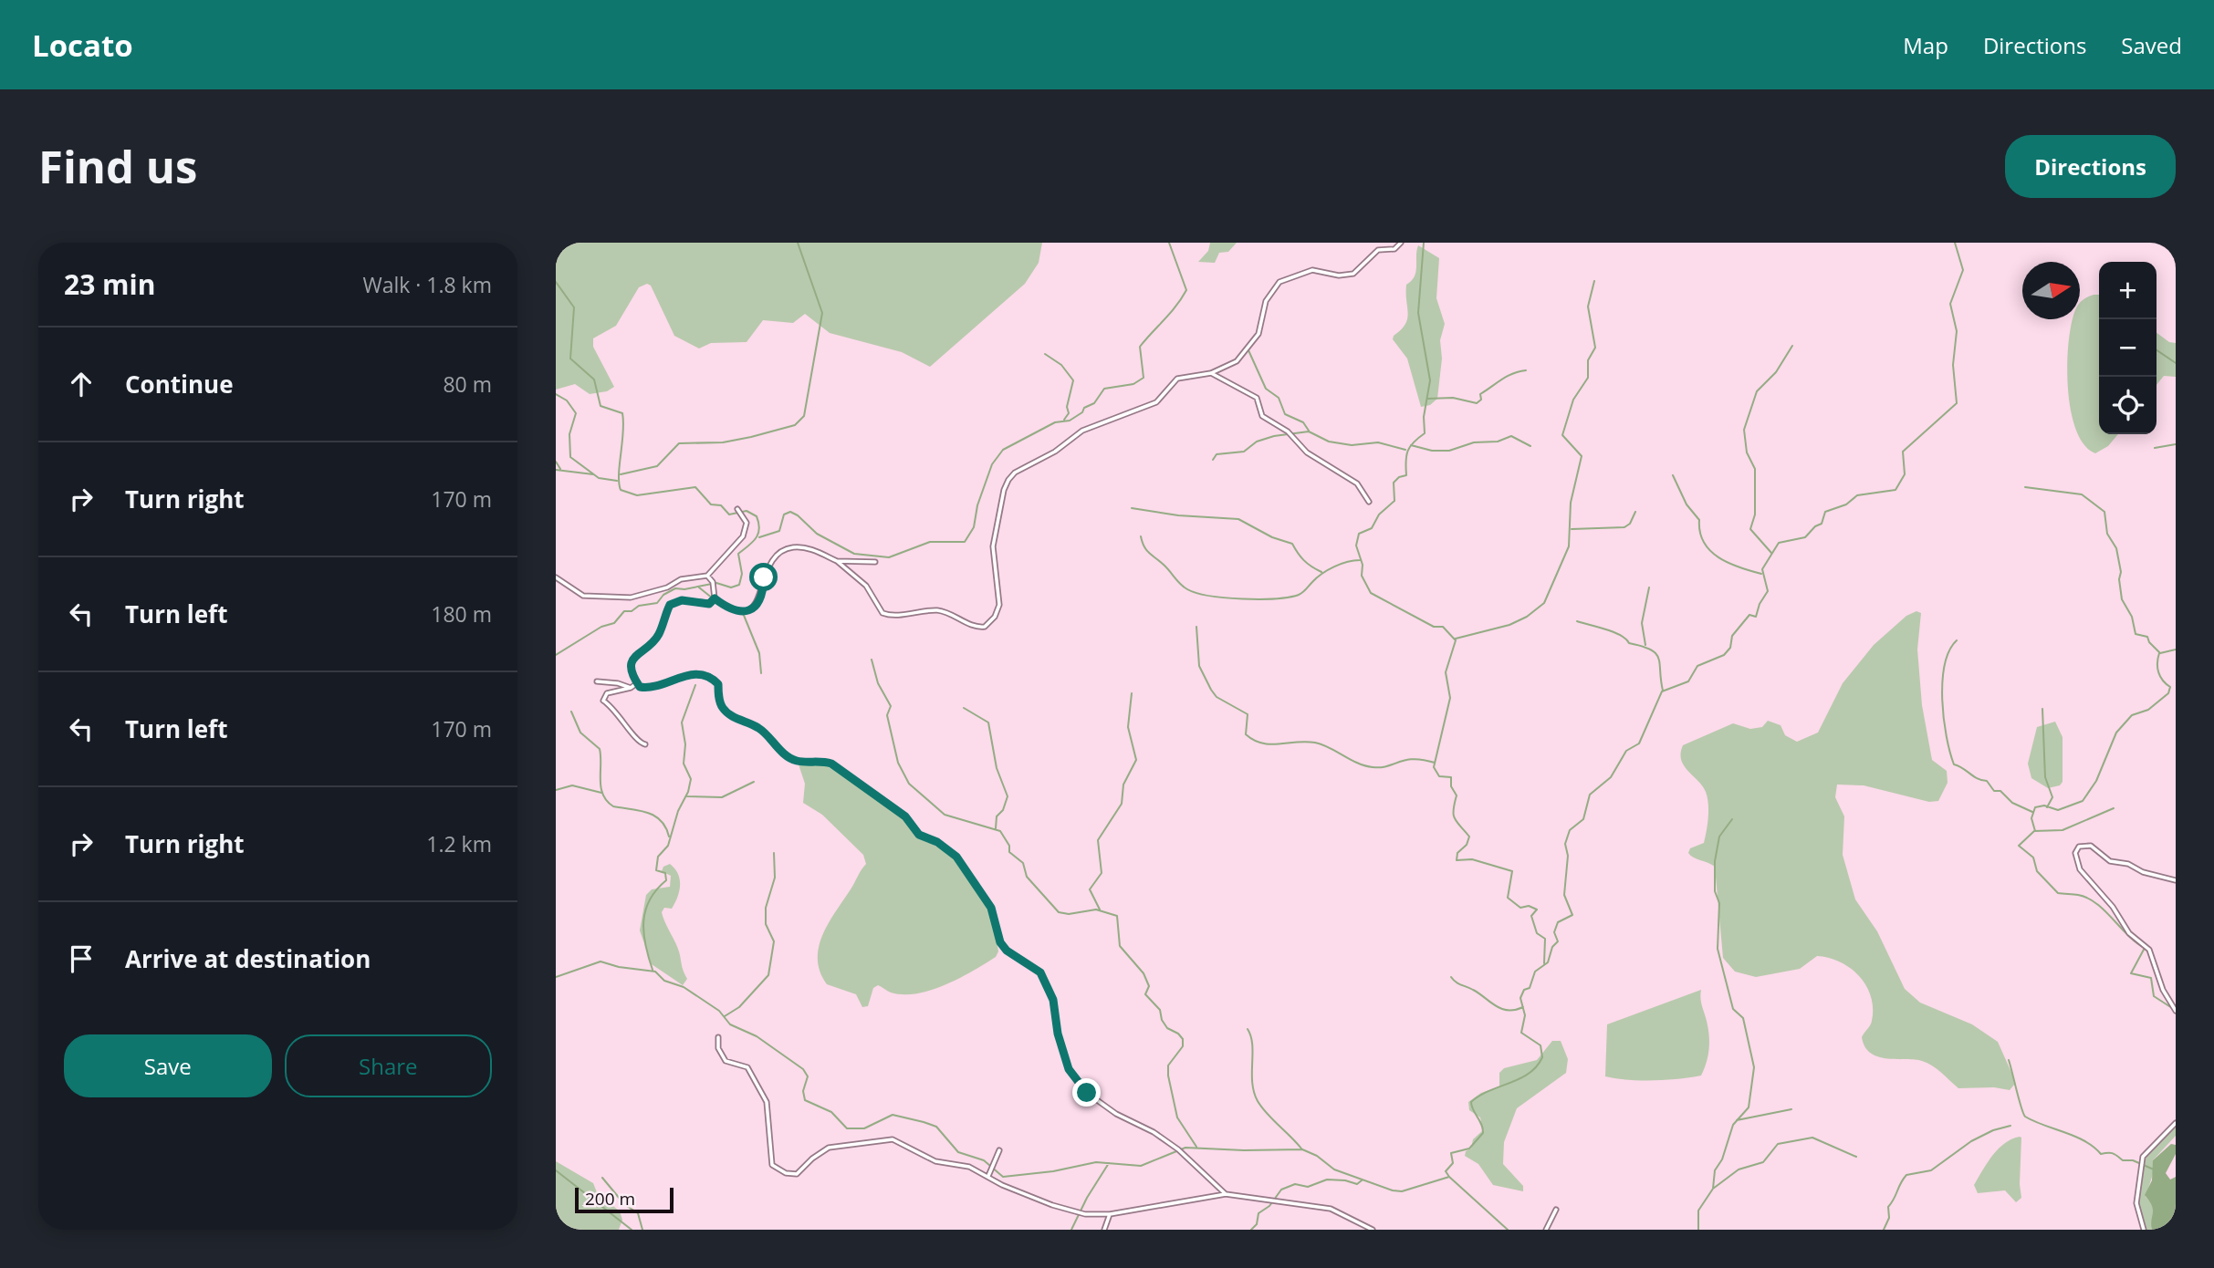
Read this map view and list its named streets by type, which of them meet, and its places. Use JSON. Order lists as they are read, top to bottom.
{
  "scale_bar": "200 m",
  "north": "right",
  "page": {
    "header": "Locato",
    "nav": ["Map", "Directions", "Saved"],
    "buttons": [
      "Directions",
      ["Save", "Share"]
    ],
    "title": "Find us",
    "heading": ["23 min", "Walk · 1.8 km"],
    "map_buttons": ["+", "−"],
    "list": [
      ["Continue", "80 m"],
      ["Turn right", "170 m"],
      ["Turn left", "180 m"],
      ["Turn left", "170 m"],
      ["Turn right", "1.2 km"],
      "Arrive at destination"
    ],
    "scale": "200 m"
  }
}
